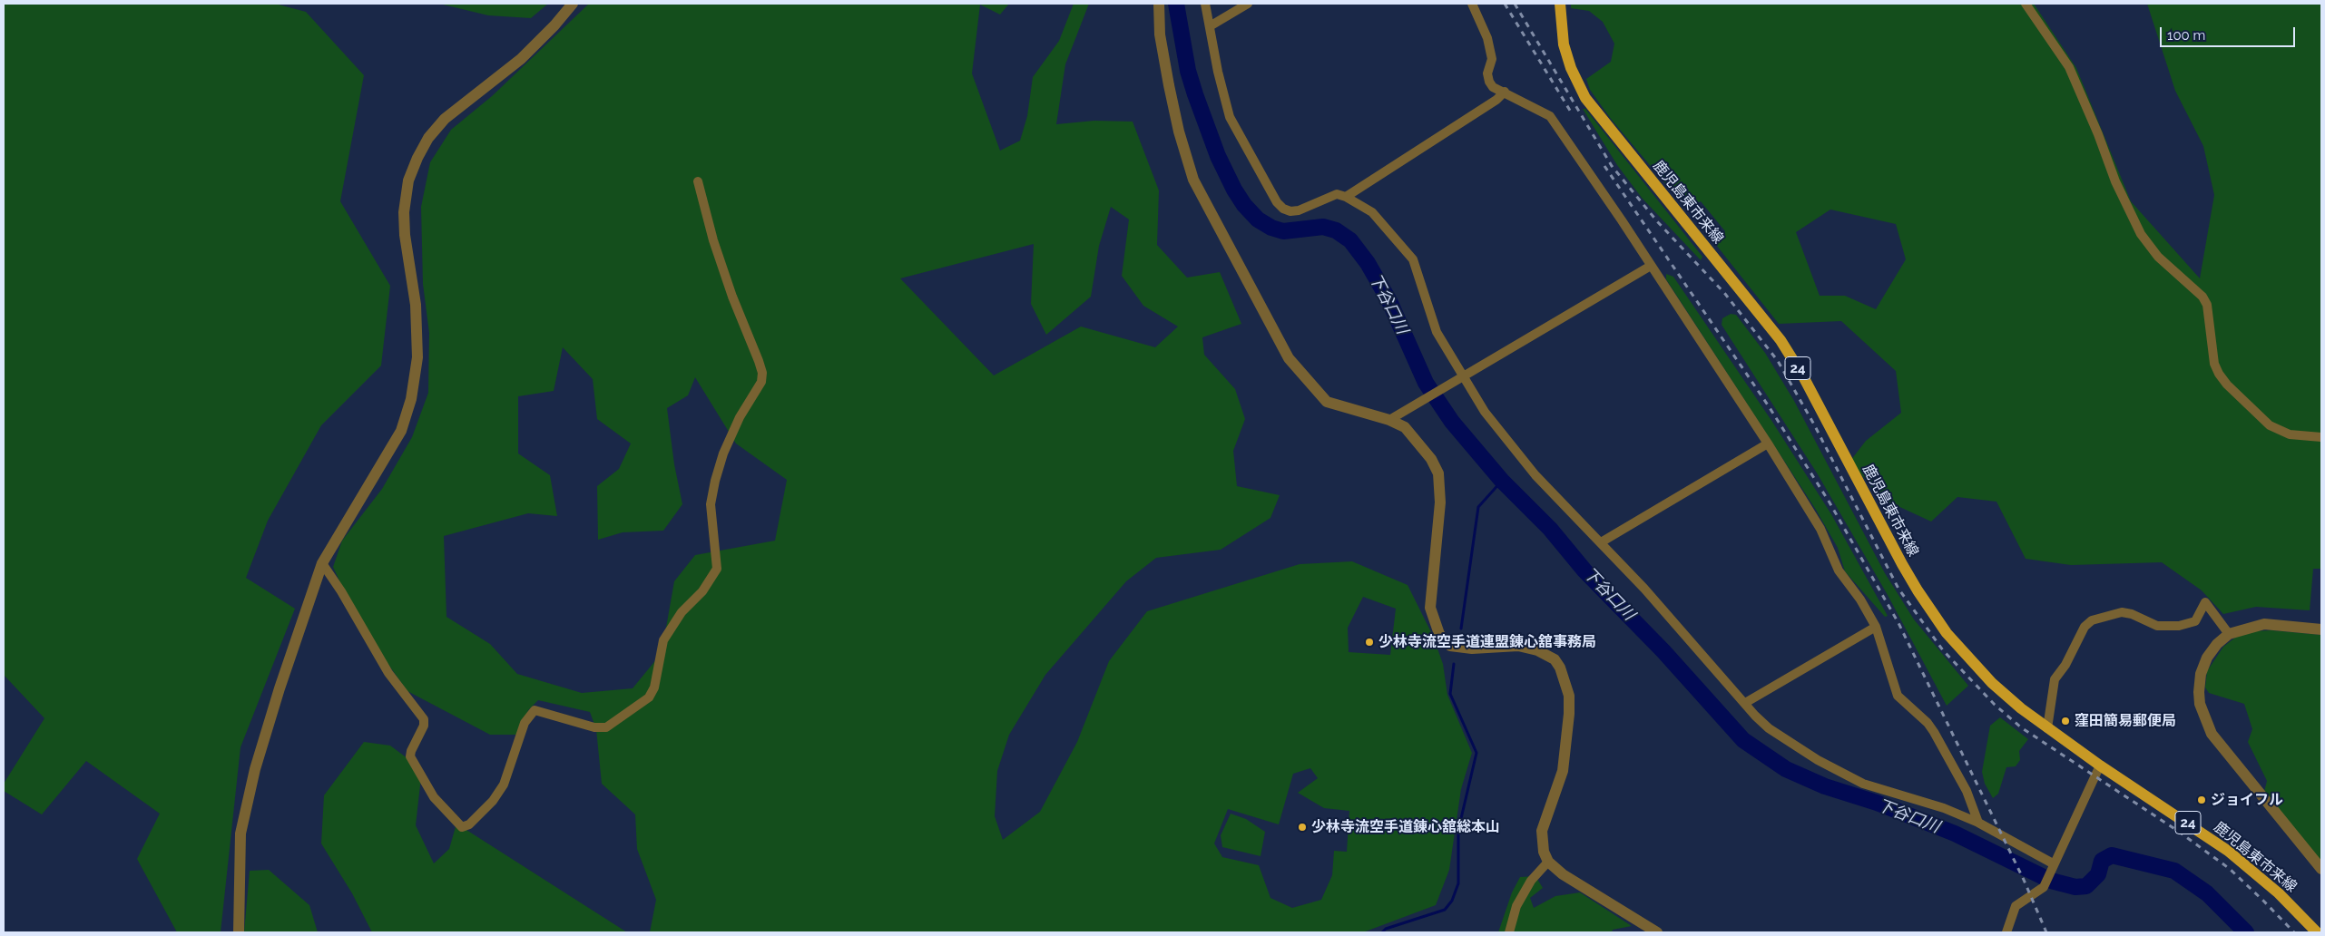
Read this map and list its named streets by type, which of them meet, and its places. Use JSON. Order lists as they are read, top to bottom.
{
  "streets": {
    "main road": ["鹿児島東市来線", "24"]
  },
  "water": ["下谷口川"],
  "places": [
    "少林寺流空手道連盟錬心舘事務局",
    "窪田簡易郵便局",
    "ジョイフル",
    "少林寺流空手道錬心舘総本山"
  ],
  "scale_bar": "100 m"
}
